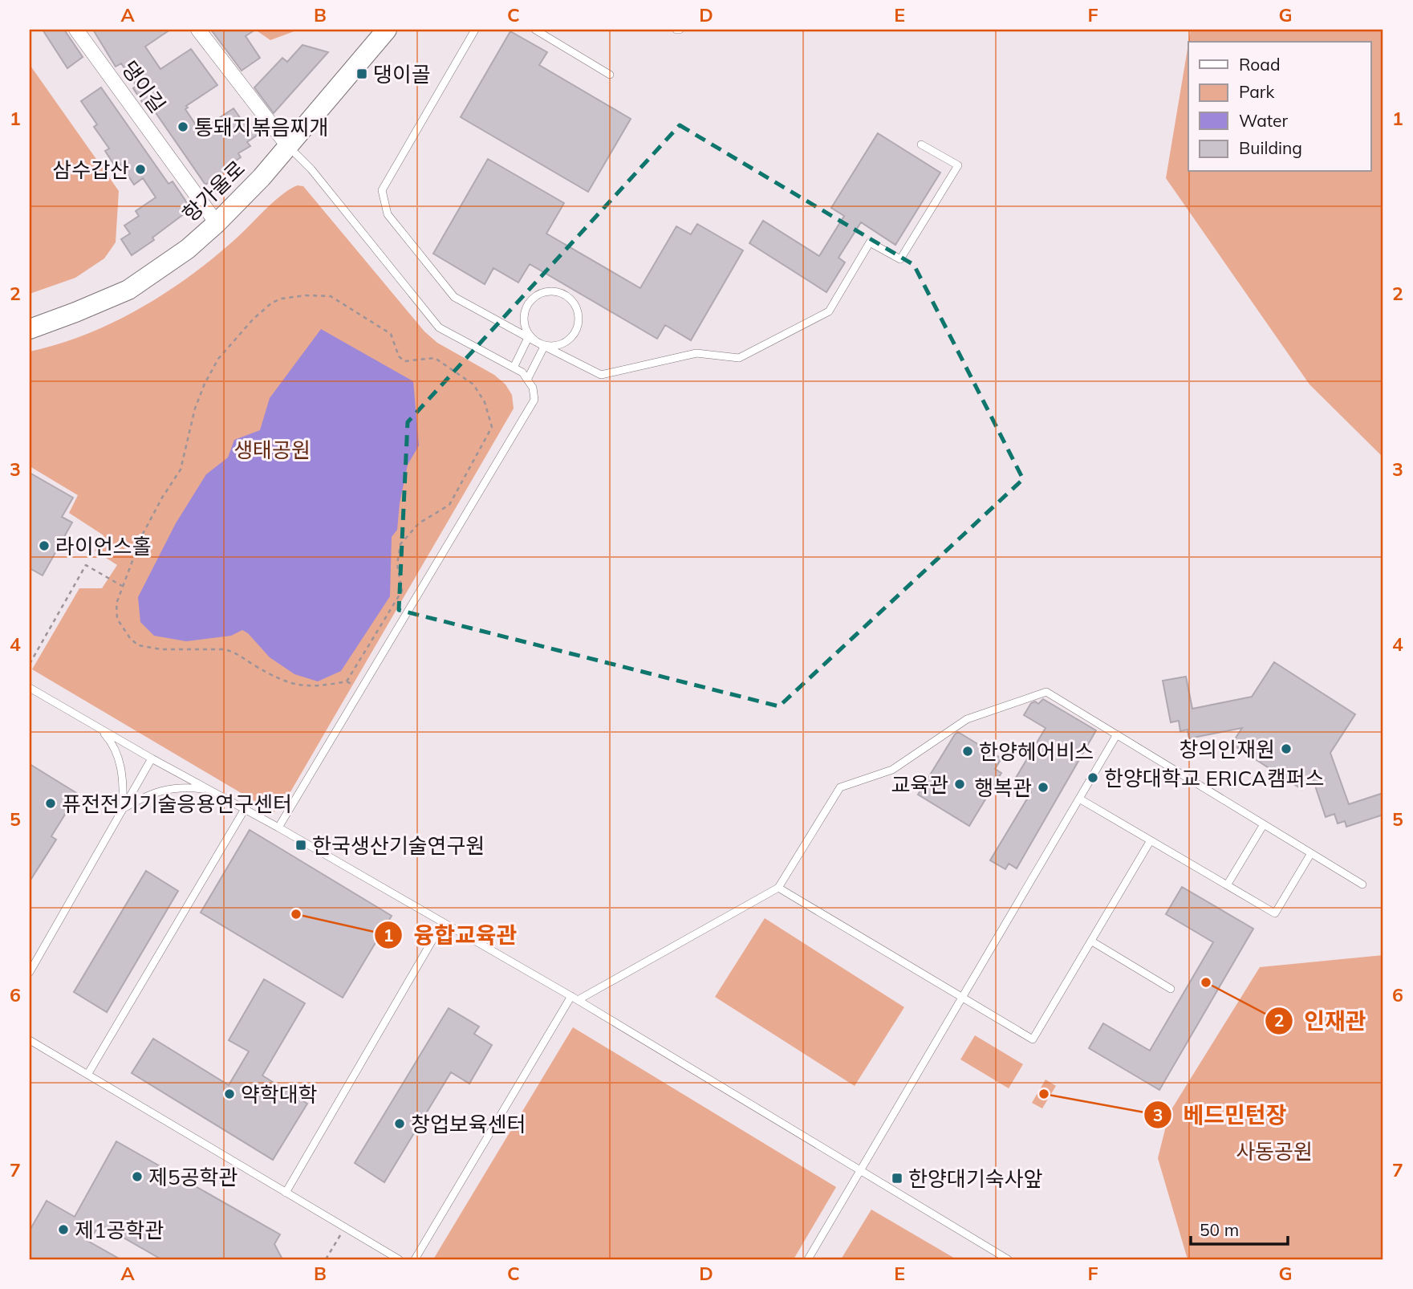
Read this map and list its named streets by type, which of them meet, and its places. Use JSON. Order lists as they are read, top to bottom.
{
  "streets": {
    "main road": ["항가울로"],
    "street": ["댕이길"]
  },
  "crossings": [
    ["댕이길", "항가울로"]
  ],
  "parks": ["생태공원", "사동공원"],
  "places": {
    "transit": ["댕이골", "한국생산기술연구원", "한양대기숙사앞"],
    "other": [
      "통돼지볶음찌개",
      "삼수갑산",
      "라이언스홀",
      "창의인재원",
      "한양헤어비스",
      "한양대학교 ERICA캠퍼스",
      "교육관",
      "행복관",
      "퓨전전기기술응용연구센터",
      "융합교육관",
      "인재관",
      "약학대학",
      "베드민턴장",
      "창업보육센터",
      "제5공학관",
      "제1공학관"
    ]
  },
  "legend": [
    "Road",
    "Park",
    "Water",
    "Building"
  ],
  "scale_bar": "50 m",
  "grid": {
    "columns": [
      "A",
      "B",
      "C",
      "D",
      "E",
      "F",
      "G"
    ],
    "rows": [
      "1",
      "2",
      "3",
      "4",
      "5",
      "6",
      "7"
    ]
  }
}
